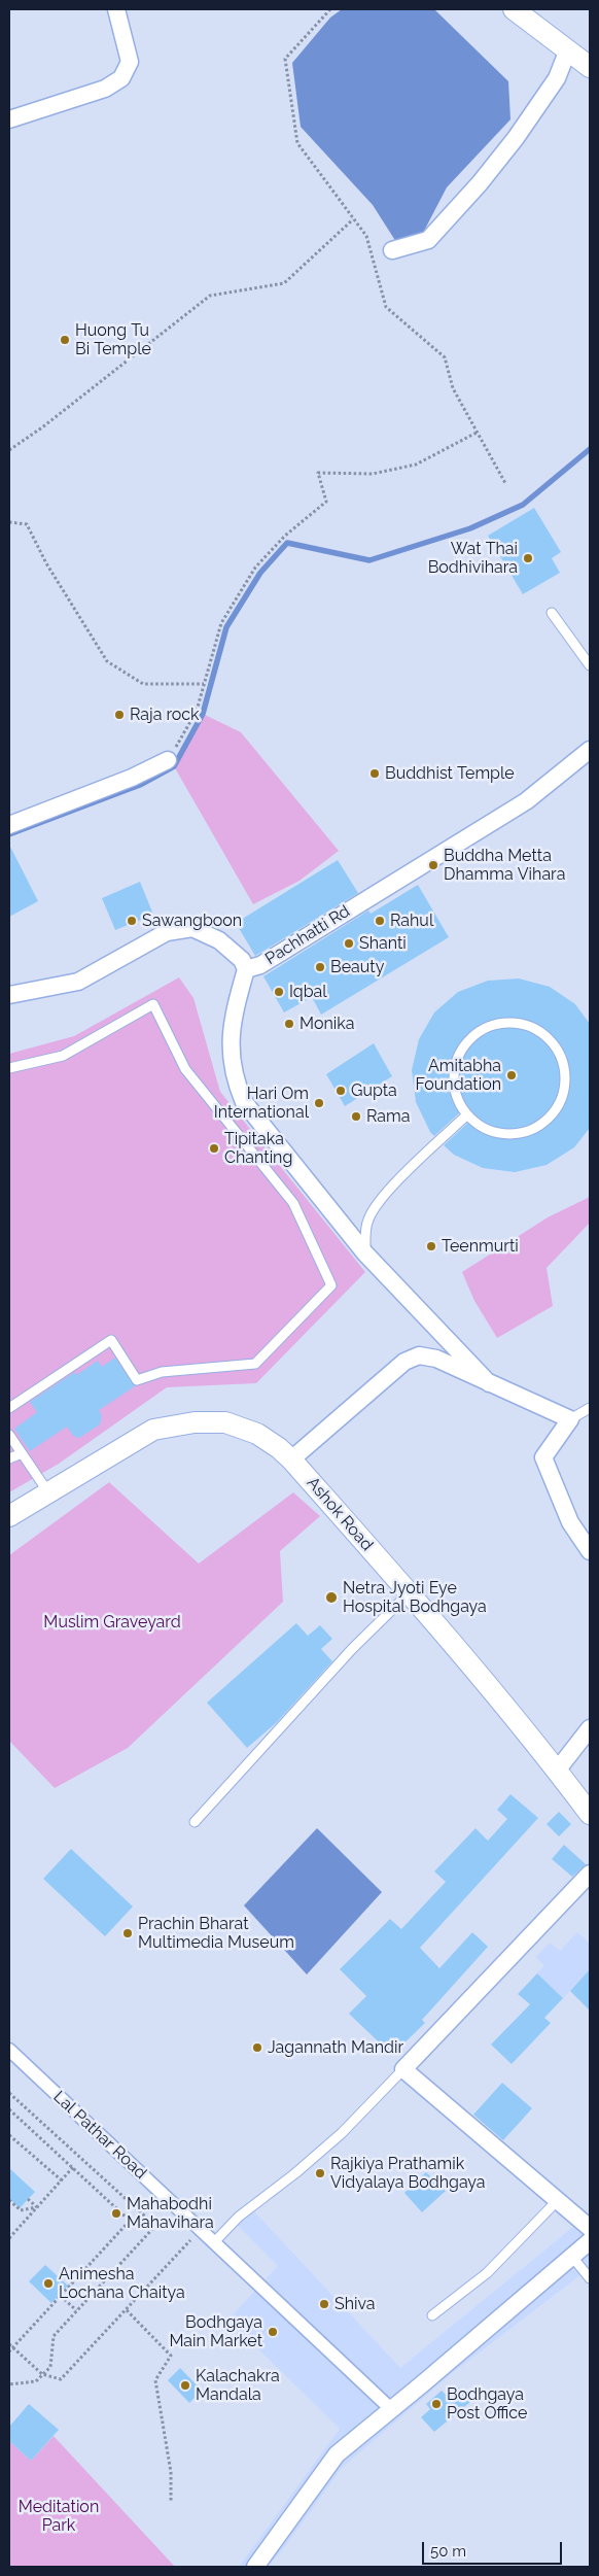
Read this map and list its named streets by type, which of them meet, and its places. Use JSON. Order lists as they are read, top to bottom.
{
  "streets": {
    "street": ["Pachhatti Rd", "Ashok Road", "Lal Pathar Road"]
  },
  "parks": ["Muslim Graveyard", "Meditation Park"],
  "places": [
    "Huong Tu Bi Temple",
    "Wat Thai Bodhivihara",
    "Raja rock",
    "Buddhist Temple",
    "Buddha Metta Dhamma Vihara",
    "Sawangboon",
    "Rahul",
    "Shanti",
    "Beauty",
    "Iqbal",
    "Monika",
    "Amitabha Foundation",
    "Gupta",
    "Hari Om International",
    "Rama",
    "Tipitaka Chanting",
    "Teenmurti",
    "Netra Jyoti Eye Hospital Bodhgaya",
    "Prachin Bharat Multimedia Museum",
    "Jagannath Mandir",
    "Rajkiya Prathamik Vidyalaya Bodhgaya",
    "Mahabodhi Mahavihara",
    "Animesha Lochana Chaitya",
    "Shiva",
    "Bodhgaya Main Market",
    "Kalachakra Mandala",
    "Bodhgaya Post Office"
  ],
  "scale_bar": "50 m"
}
